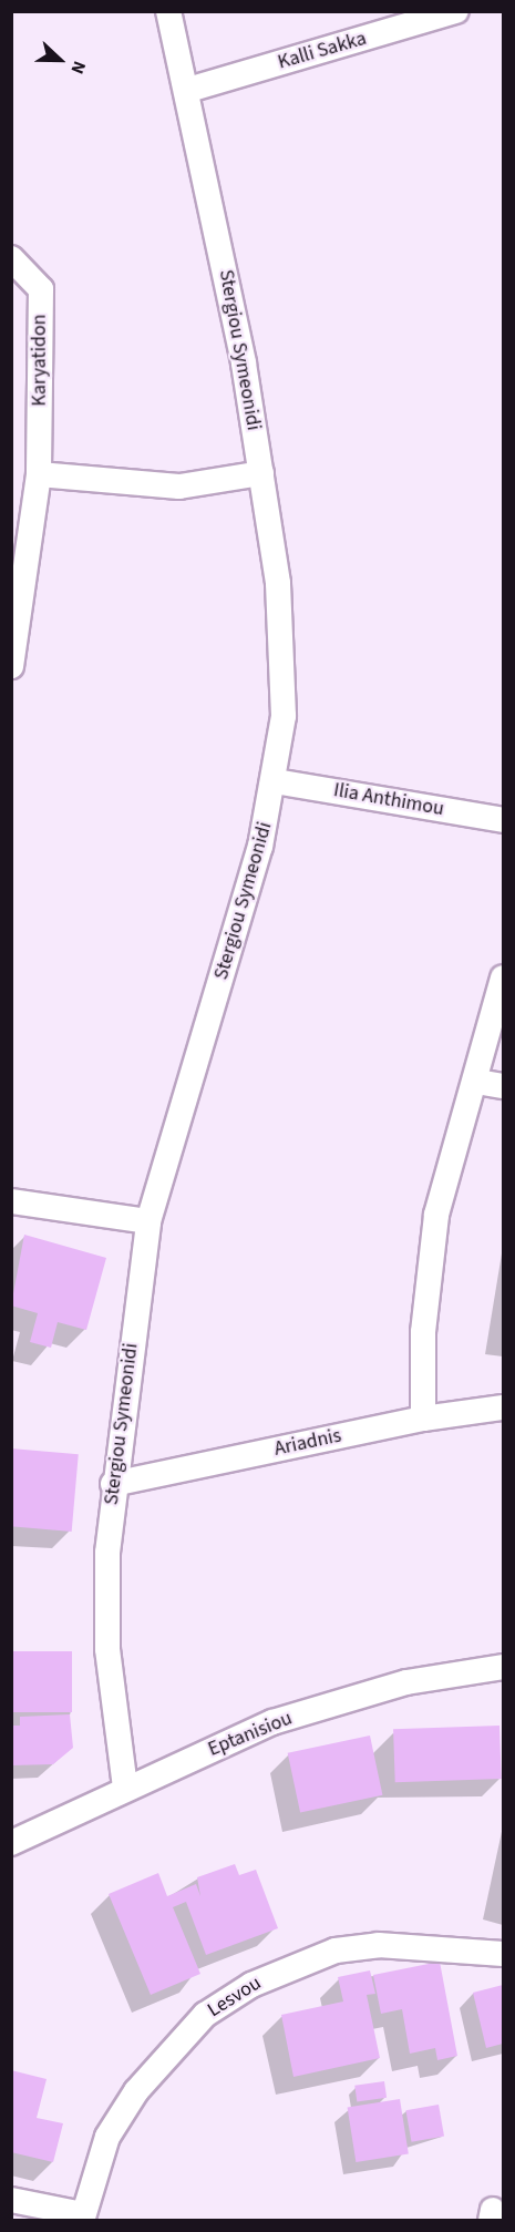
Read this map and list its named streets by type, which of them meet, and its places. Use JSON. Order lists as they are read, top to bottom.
{
  "streets": {
    "street": [
      "Kalli Sakka",
      "Stergiou Symeonidi",
      "Karyatidon",
      "Ilia Anthimou",
      "Ariadnis",
      "Eptanisiou",
      "Lesvou"
    ]
  },
  "crossings": [
    ["Kalli Sakka", "Stergiou Symeonidi"],
    ["Stergiou Symeonidi", "Ilia Anthimou"],
    ["Stergiou Symeonidi", "Ariadnis"],
    ["Stergiou Symeonidi", "Eptanisiou"]
  ],
  "north": "right"
}
